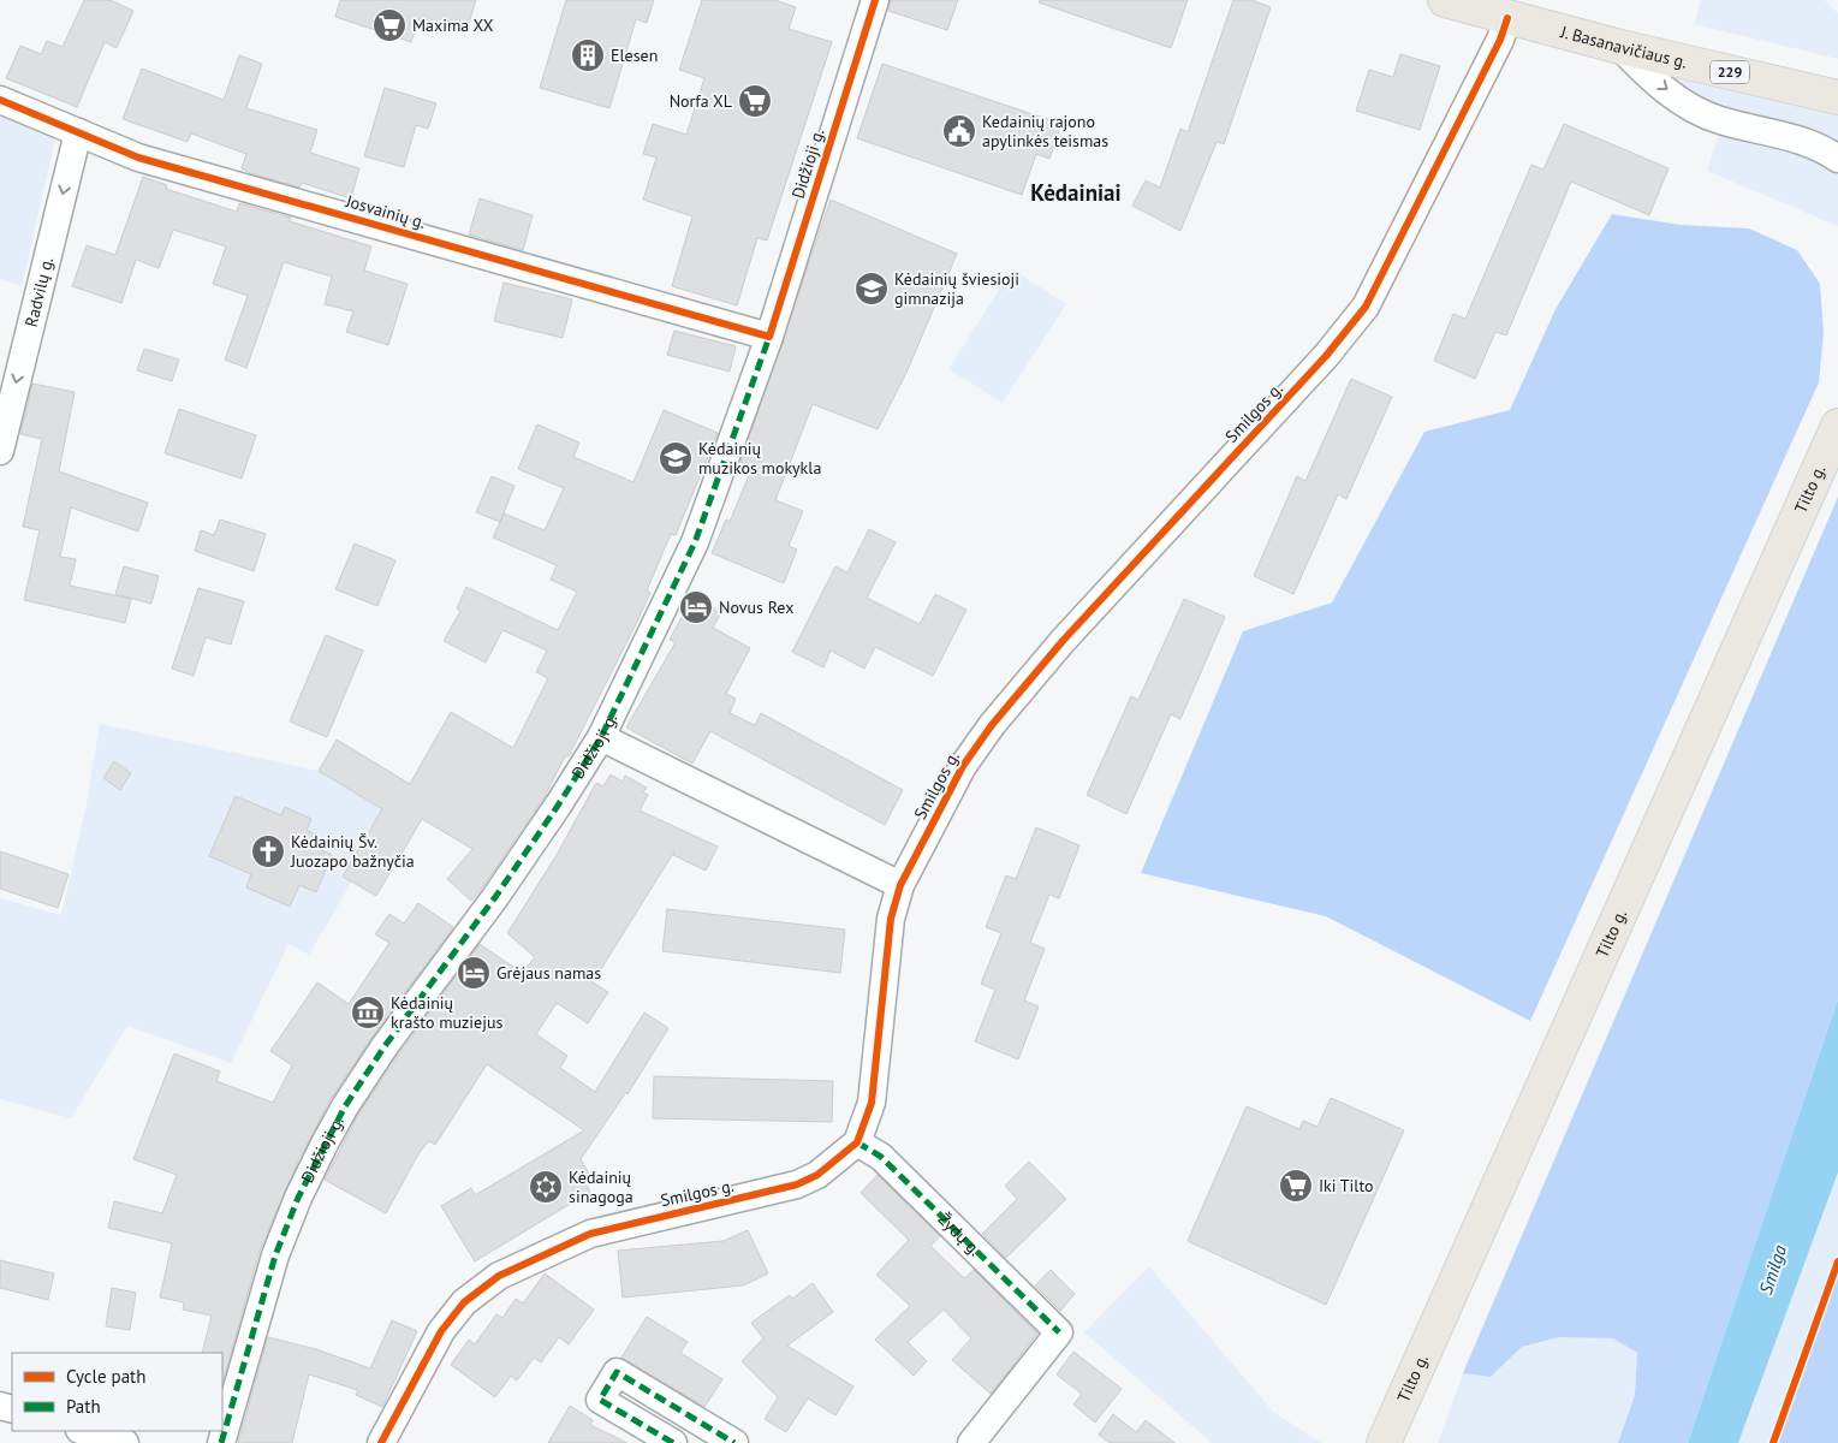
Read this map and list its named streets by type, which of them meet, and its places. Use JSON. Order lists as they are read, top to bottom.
{
  "streets": {
    "main road": ["J. Basanavičiaus g.", "229", "Tilto g."],
    "street": [
      "Didžioji g.",
      "Josvainių g.",
      "Radvilų g.",
      "Smilgos g.",
      "Žydų g."
    ]
  },
  "crossings": [
    ["J. Basanavičiaus g.", "Smilgos g."],
    ["Didžioji g.", "Josvainių g."],
    ["Josvainių g.", "Radvilų g."],
    ["Smilgos g.", "Žydų g."]
  ],
  "one_way": ["Radvilų g."],
  "districts": ["Kėdainiai"],
  "water": ["Smilga"],
  "places": {
    "supermarket": ["Maxima XX", "Norfa XL", "Iki Tilto"],
    "building": ["Elesen"],
    "public building": ["Kedainių rajono apylinkės teismas"],
    "school or university": ["Kėdainių šviesioji gimnazija", "Kėdainių muzikos mokykla"],
    "hotel": ["Novus Rex", "Grėjaus namas"],
    "church": ["Kėdainių Šv. Juozapo bažnyčia"],
    "museum": ["Kėdainių krašto muziejus"],
    "synagogue": ["Kėdainių sinagoga"]
  },
  "legend": ["Cycle path", "Path"]
}
